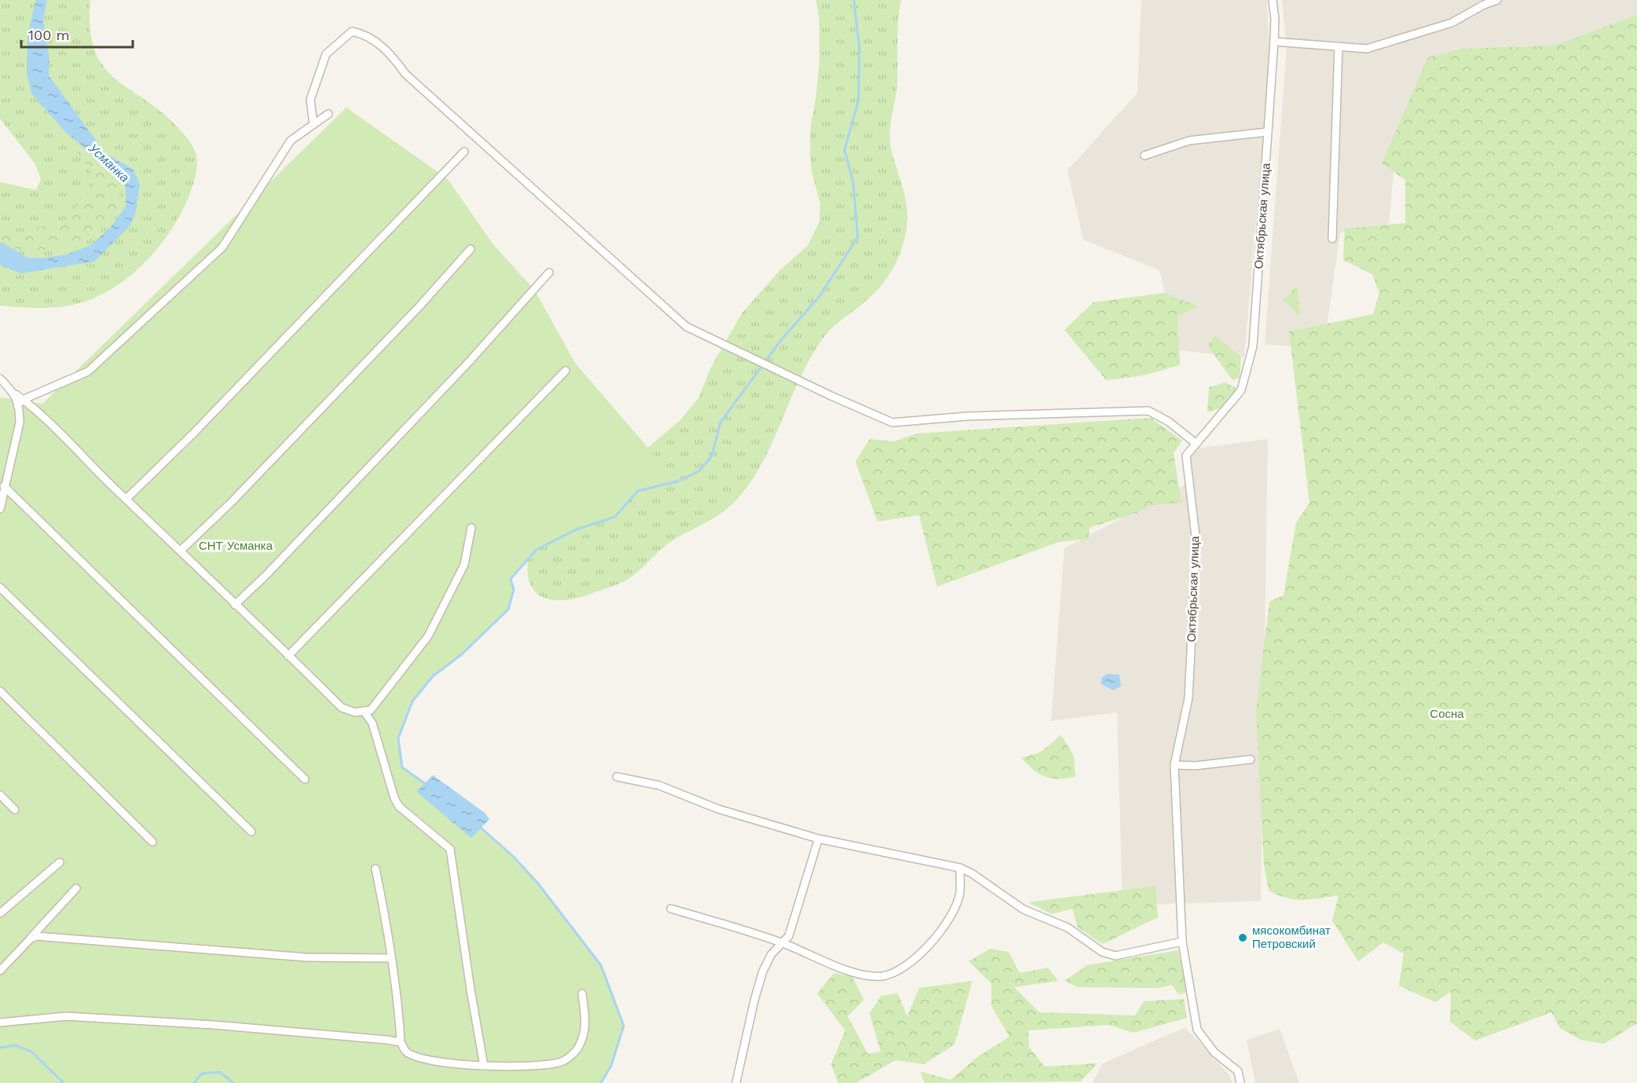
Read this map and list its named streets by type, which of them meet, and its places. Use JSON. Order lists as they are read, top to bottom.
{
  "streets": {
    "street": ["Октябрьская улица"]
  },
  "water": ["Усманка"],
  "parks": ["СНТ Усманка", "Сосна"],
  "places": ["мясокомбинат Петровский"],
  "scale_bar": "100 m"
}
